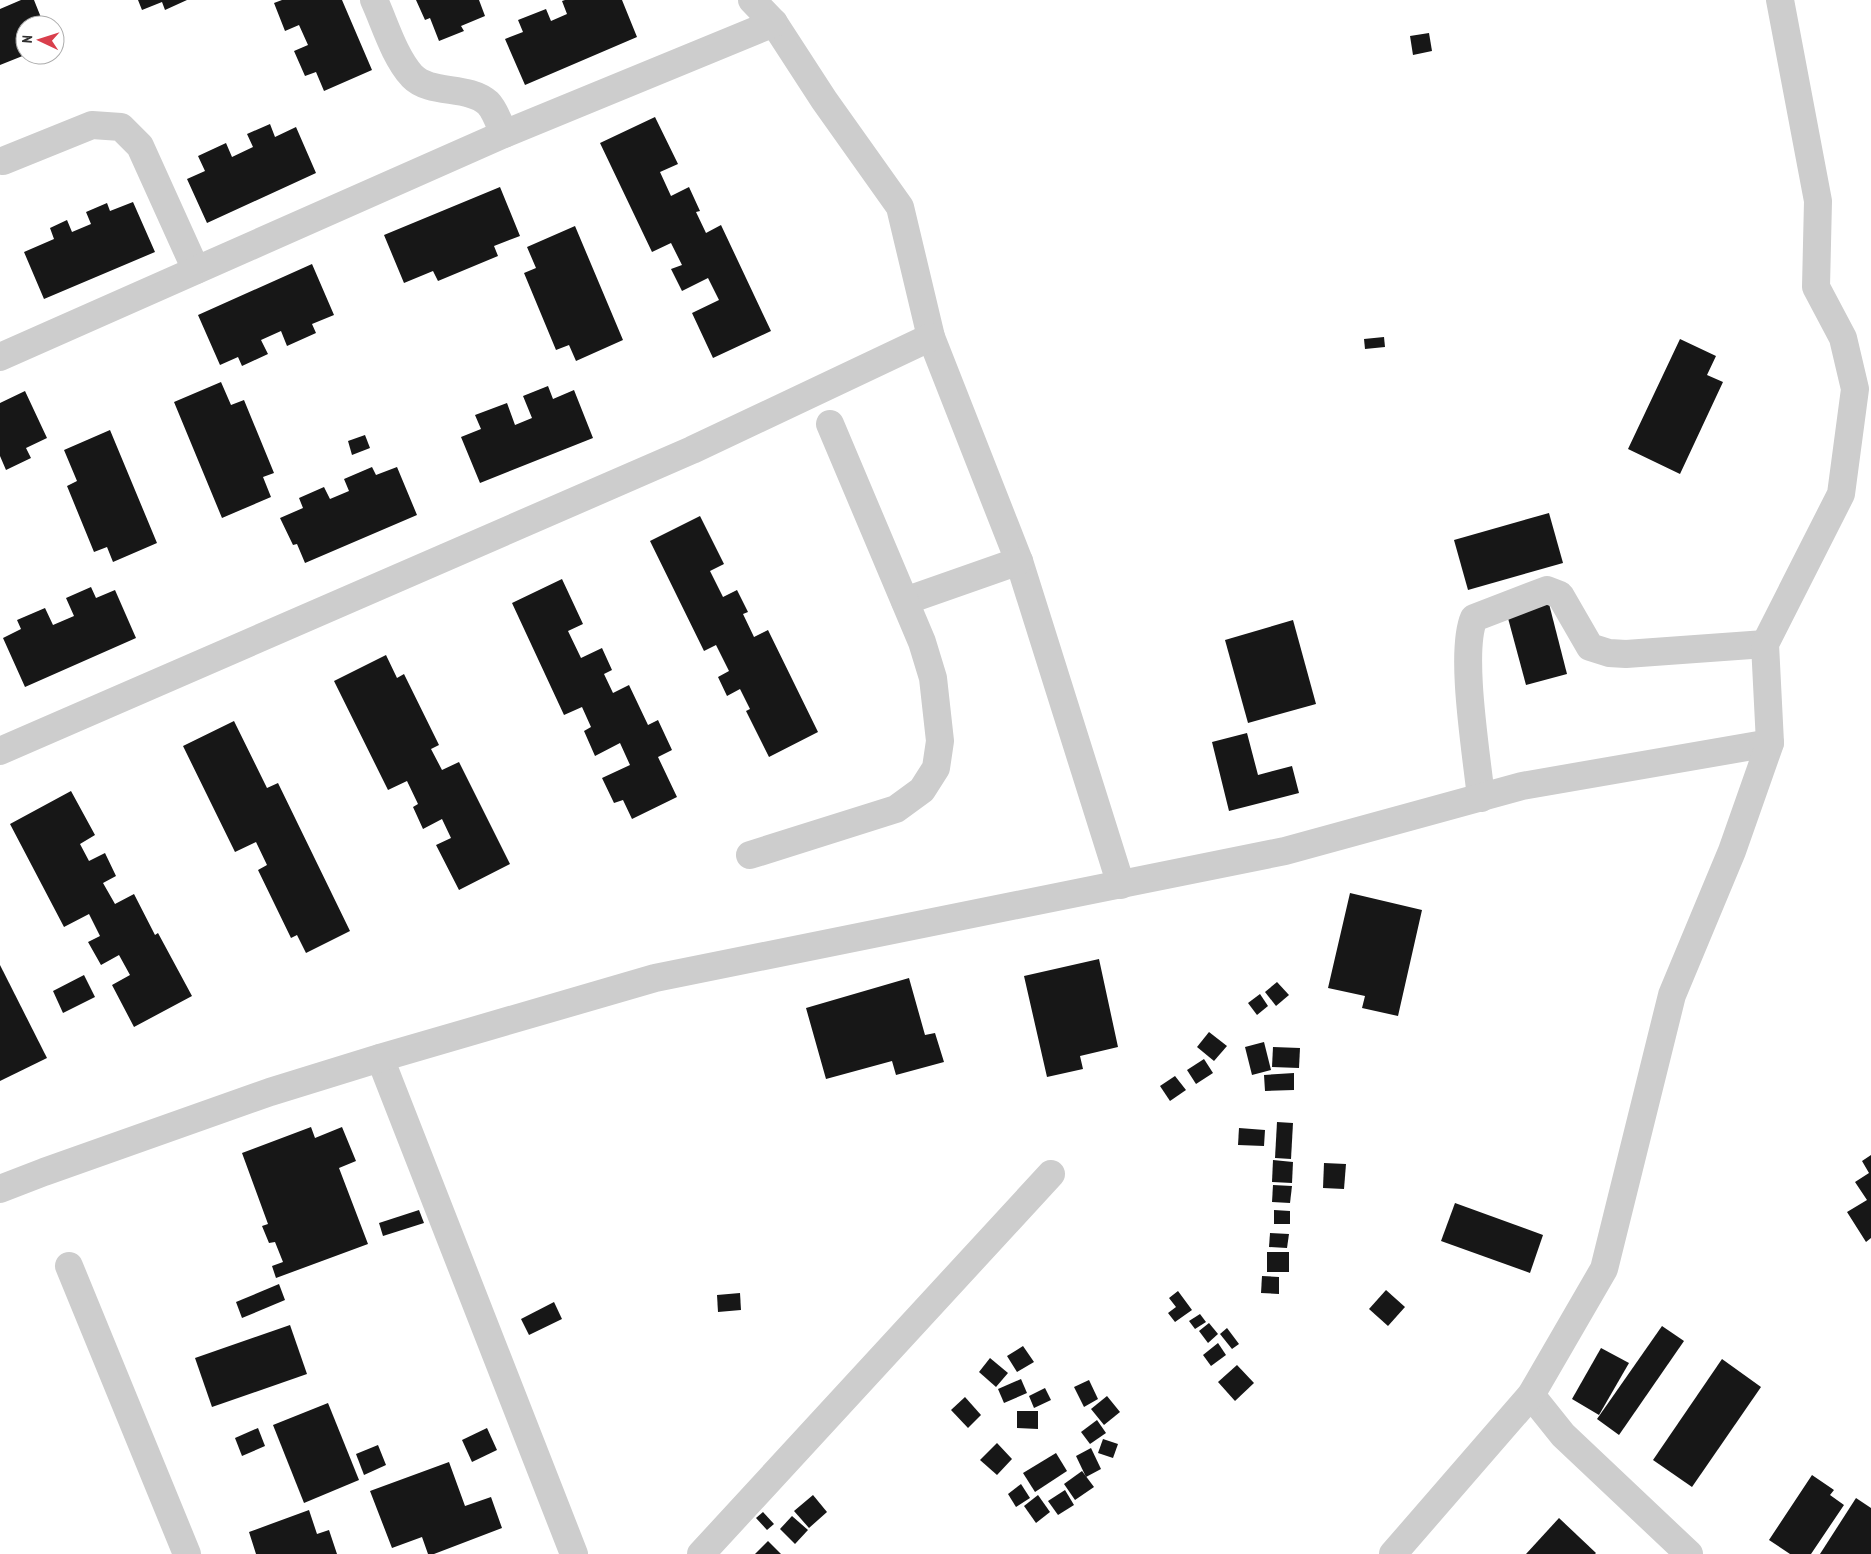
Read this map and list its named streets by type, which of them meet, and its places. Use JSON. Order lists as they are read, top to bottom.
{
  "north": "left"
}
